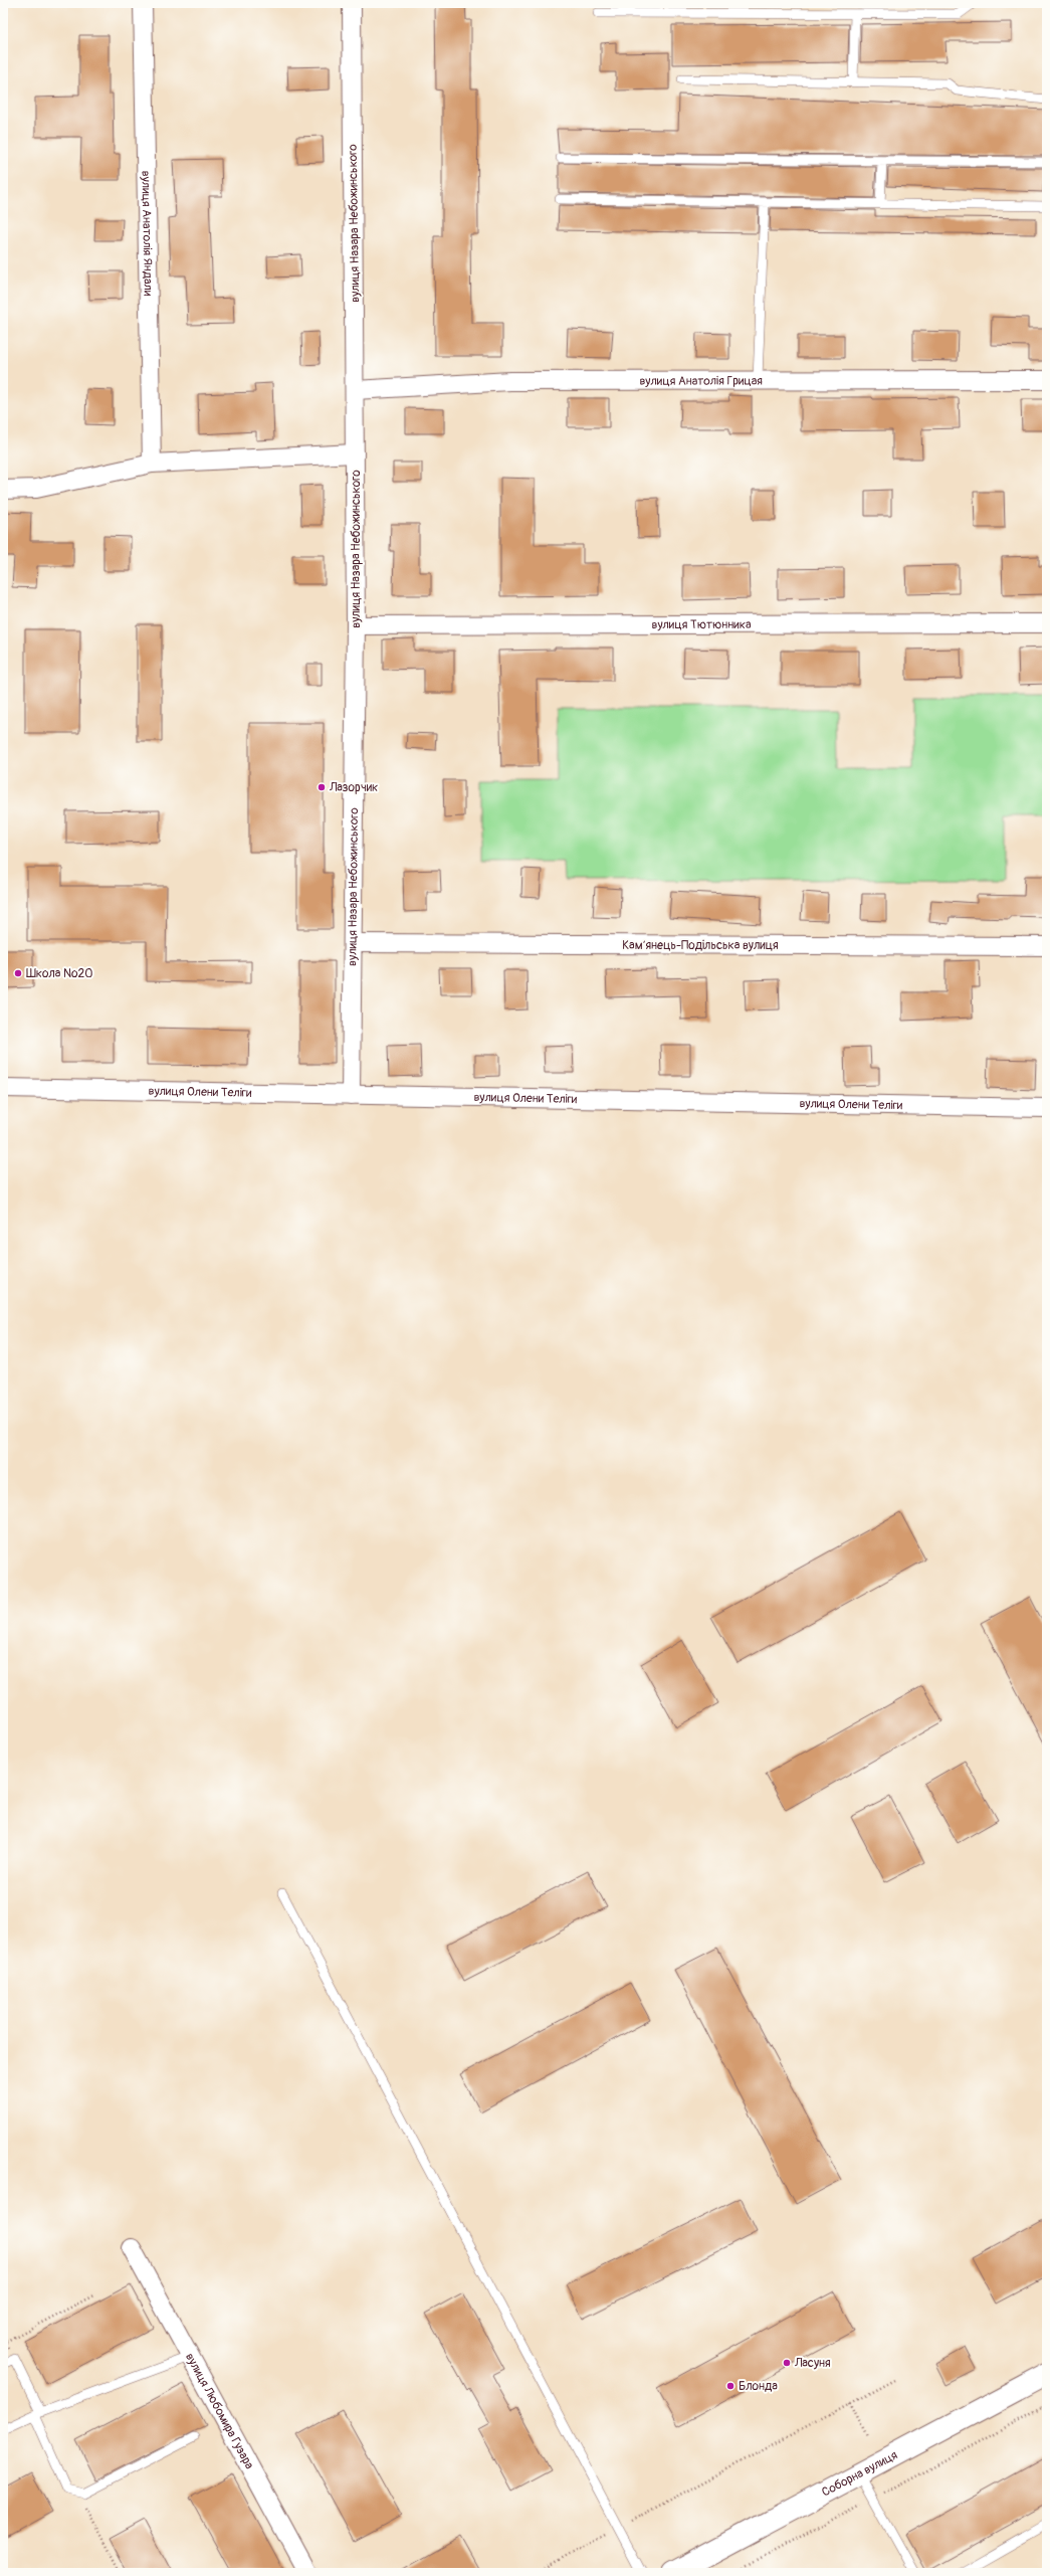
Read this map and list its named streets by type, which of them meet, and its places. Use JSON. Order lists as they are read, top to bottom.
{
  "streets": {
    "main road": ["Соборна вулиця"],
    "street": [
      "вулиця Назара Небожинського",
      "вулиця Анатолія Яндали",
      "вулиця Анатолія Грицая",
      "вулиця Тютюнника",
      "Камʼянець-Подільська вулиця",
      "вулиця Олени Теліги",
      "вулиця Любомира Гузара"
    ]
  },
  "crossings": [
    ["вулиця Назара Небожинського", "вулиця Анатолія Грицая"],
    ["вулиця Назара Небожинського", "вулиця Тютюнника"],
    ["вулиця Назара Небожинського", "Камʼянець-Подільська вулиця"],
    ["вулиця Назара Небожинського", "вулиця Олени Теліги"]
  ],
  "places": [
    "Лазорчик",
    "Школа №20",
    "Ласуня",
    "Блонда"
  ]
}
